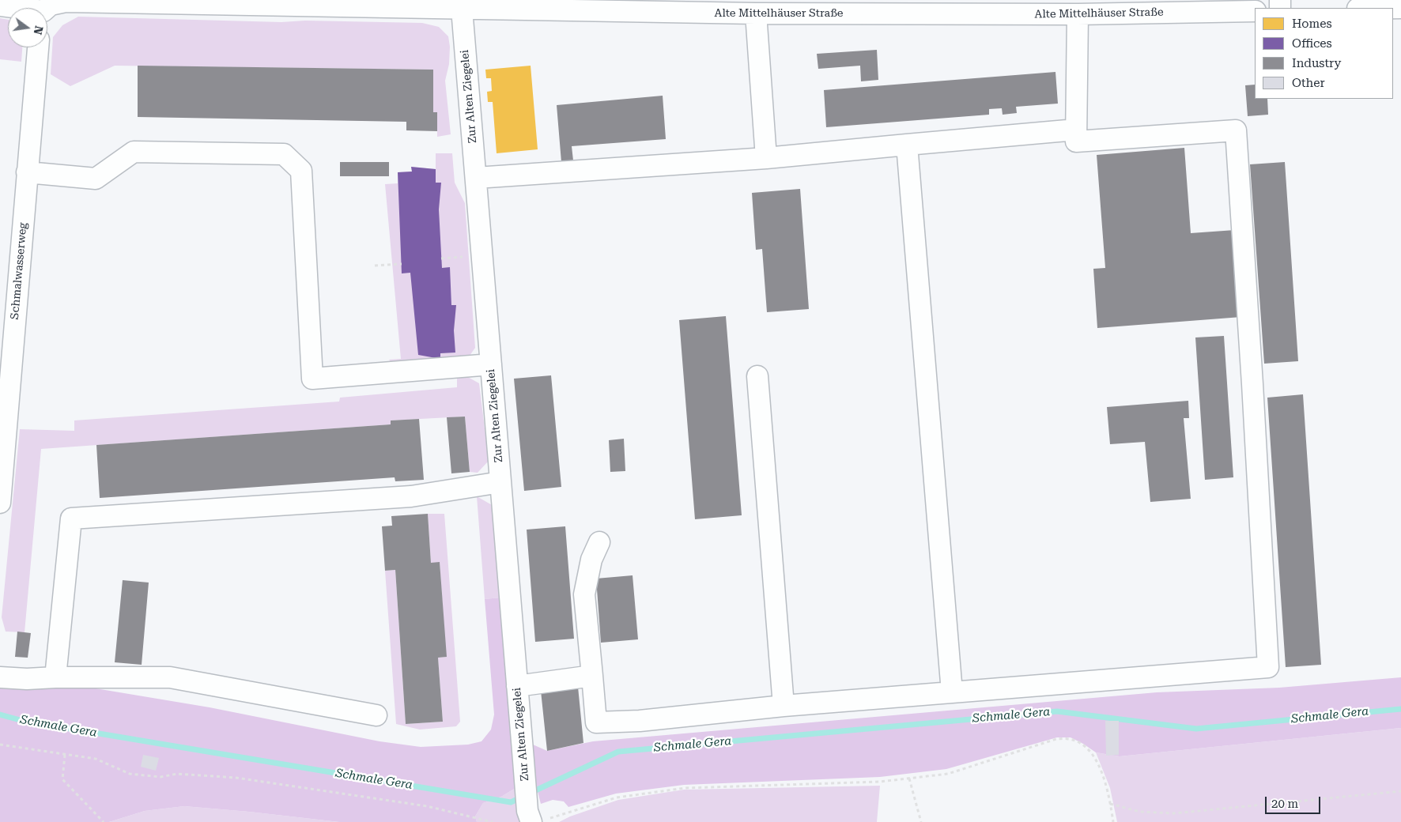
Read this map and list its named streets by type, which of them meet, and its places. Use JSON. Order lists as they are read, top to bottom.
{
  "streets": {
    "street": ["Alte Mittelhäuser Straße", "Zur Alten Ziegelei", "Schmalwasserweg"]
  },
  "crossings": [
    ["Alte Mittelhäuser Straße", "Zur Alten Ziegelei"]
  ],
  "water": ["Schmale Gera"],
  "legend": [
    "Homes",
    "Offices",
    "Industry",
    "Other"
  ],
  "scale_bar": "20 m",
  "north": "right"
}
